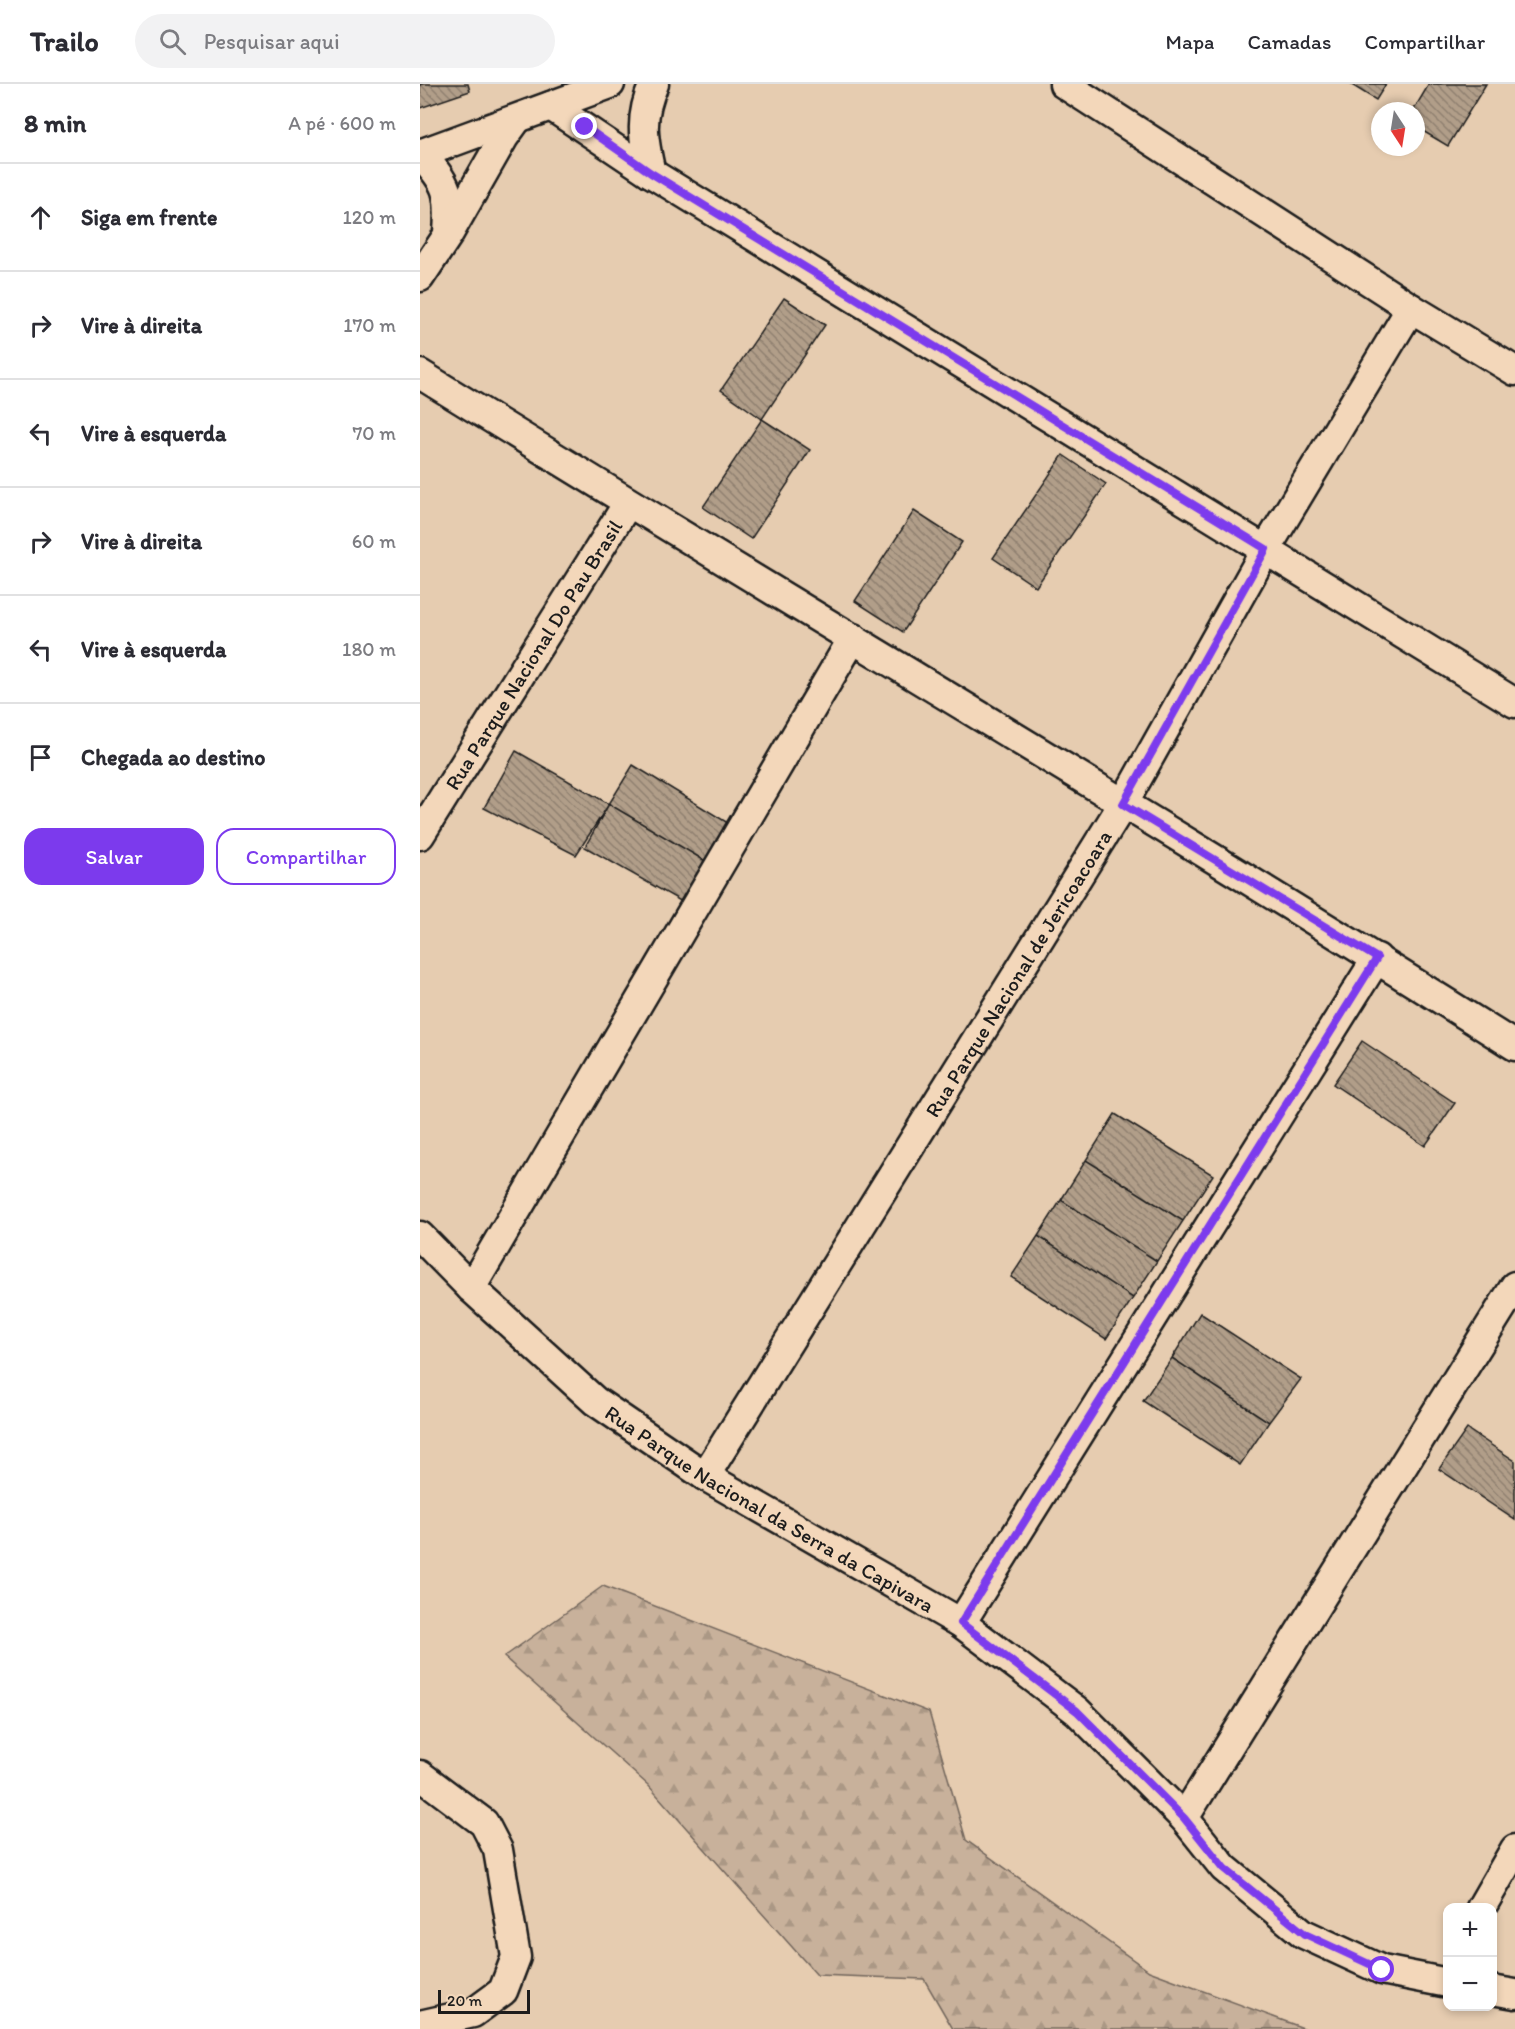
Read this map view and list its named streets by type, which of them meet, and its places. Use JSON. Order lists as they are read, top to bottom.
{
  "streets": {
    "street": ["Rua Parque Nacional Do Pau Brasil", "Rua Parque Nacional de Jericoacoara", "Rua Parque Nacional da Serra da Capivara"]
  },
  "crossings": [
    ["Rua Parque Nacional de Jericoacoara", "Rua Parque Nacional da Serra da Capivara"]
  ],
  "scale_bar": "20 m",
  "north": "bottom",
  "page": {
    "header": "Trailo",
    "search": "Pesquisar aqui",
    "nav": ["Mapa", "Camadas", "Compartilhar"],
    "heading": ["8 min", "A pé · 600 m"],
    "list": [
      ["Siga em frente", "120 m"],
      ["Vire à direita", "170 m"],
      ["Vire à esquerda", "70 m"],
      ["Vire à direita", "60 m"],
      ["Vire à esquerda", "180 m"],
      "Chegada ao destino"
    ],
    "buttons": ["Salvar", "Compartilhar"],
    "map_buttons": ["+", "−"],
    "scale": "20 m"
  }
}
